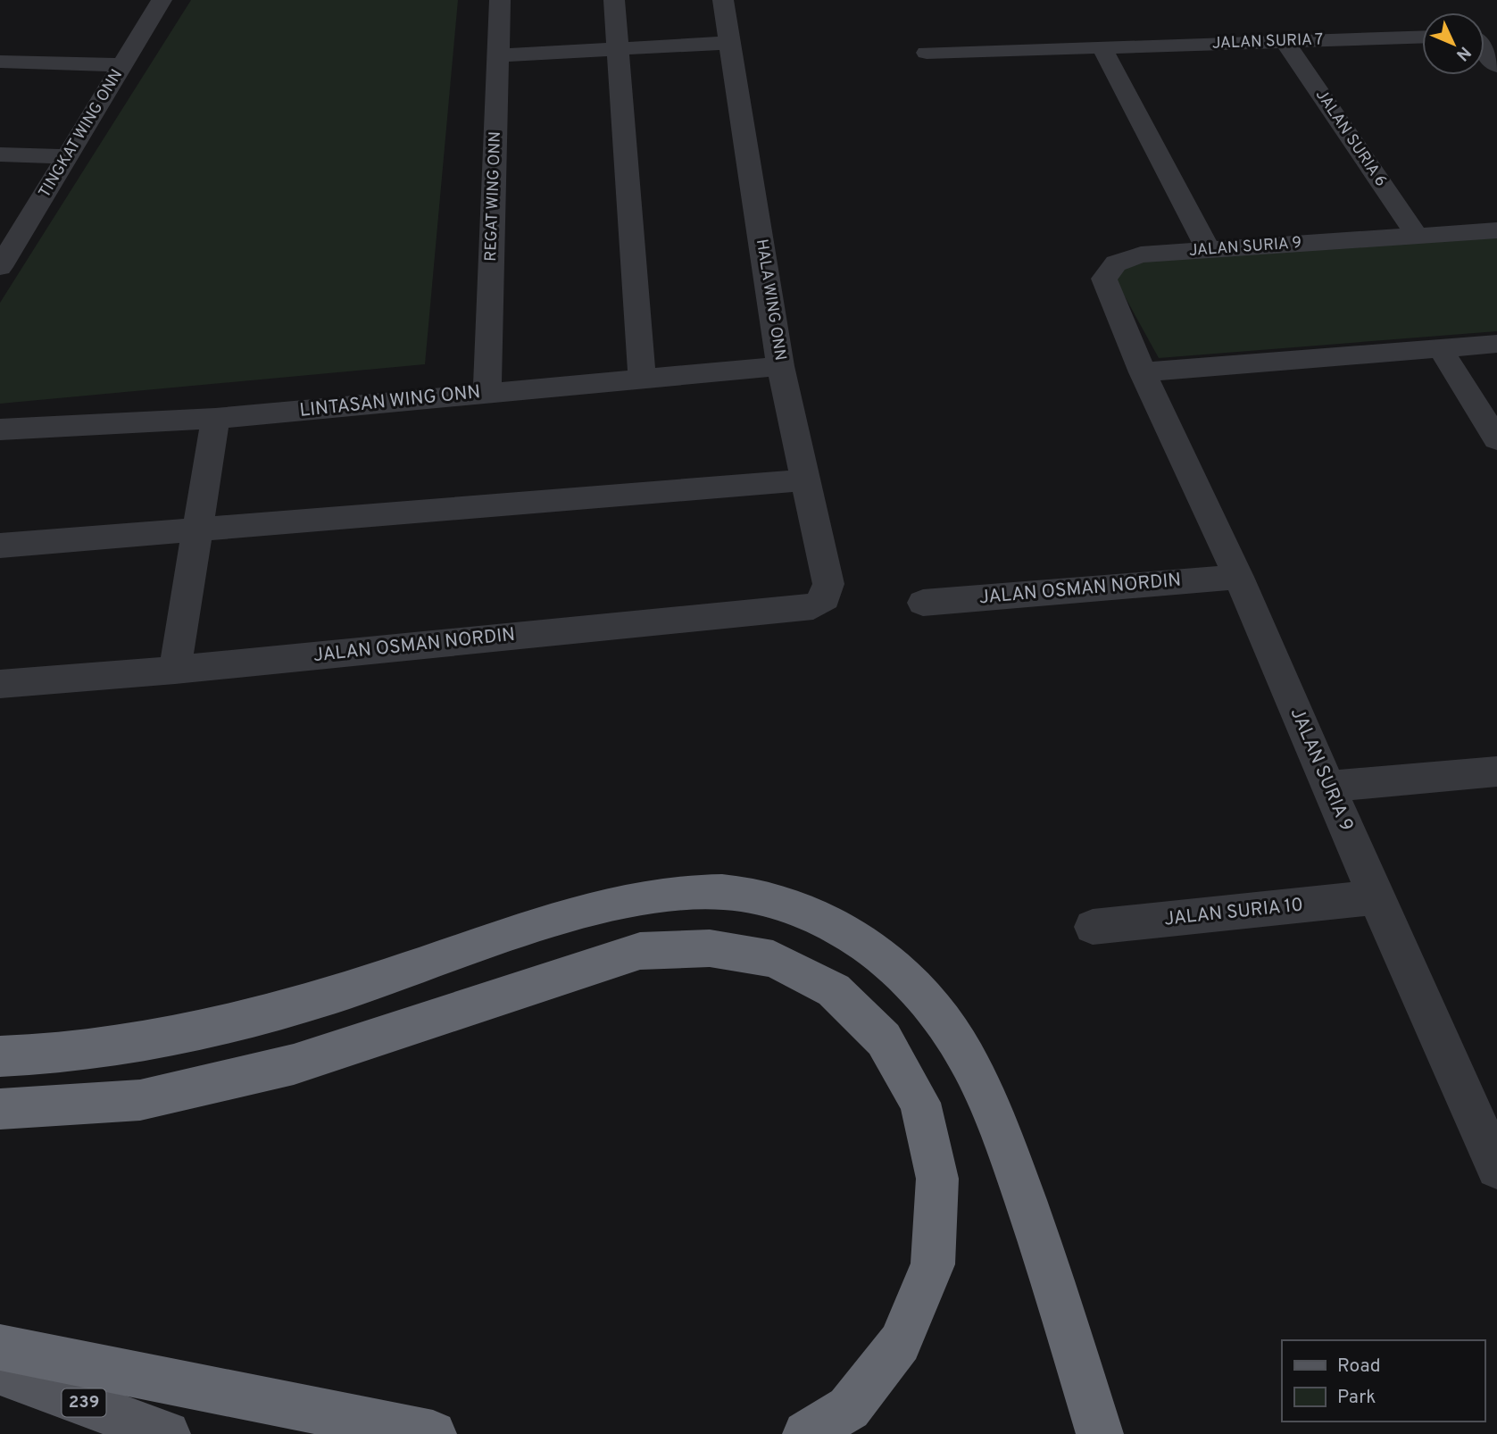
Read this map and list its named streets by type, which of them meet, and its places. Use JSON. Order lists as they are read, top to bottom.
{
  "streets": {
    "main road": ["239"],
    "street": [
      "JALAN SURIA 7",
      "TINGKAT WING ONN",
      "JALAN SURIA 6",
      "REGAT WING ONN",
      "JALAN SURIA 9",
      "HALA WING ONN",
      "LINTASAN WING ONN",
      "JALAN OSMAN NORDIN",
      "JALAN SURIA 10"
    ]
  },
  "crossings": [
    ["JALAN SURIA 7", "JALAN SURIA 6"],
    ["JALAN SURIA 6", "JALAN SURIA 9"],
    ["REGAT WING ONN", "LINTASAN WING ONN"],
    ["JALAN SURIA 9", "JALAN OSMAN NORDIN"],
    ["JALAN SURIA 9", "JALAN SURIA 10"],
    ["HALA WING ONN", "LINTASAN WING ONN"],
    ["HALA WING ONN", "JALAN OSMAN NORDIN"]
  ],
  "legend": ["Road", "Park"],
  "north": "bottom right"
}
